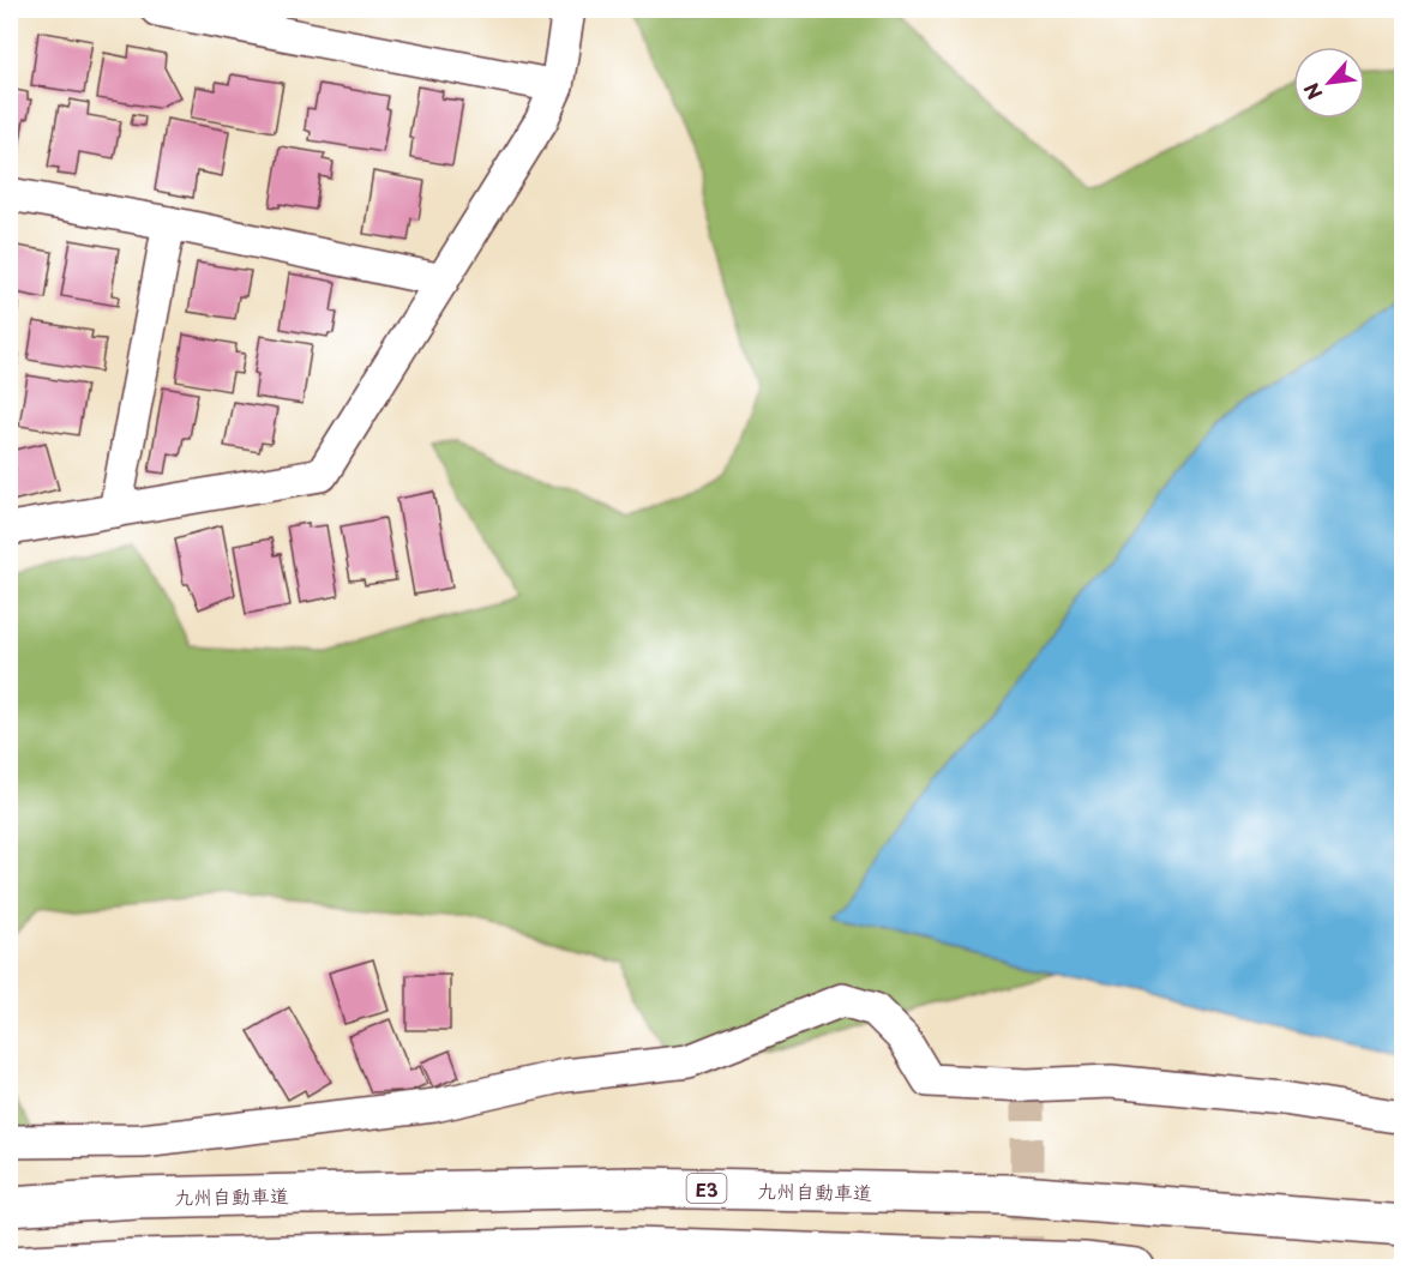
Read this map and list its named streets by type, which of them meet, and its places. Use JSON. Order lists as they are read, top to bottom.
{
  "streets": {
    "highway": ["E3", "九州自動車道"]
  },
  "north": "bottom left"
}
